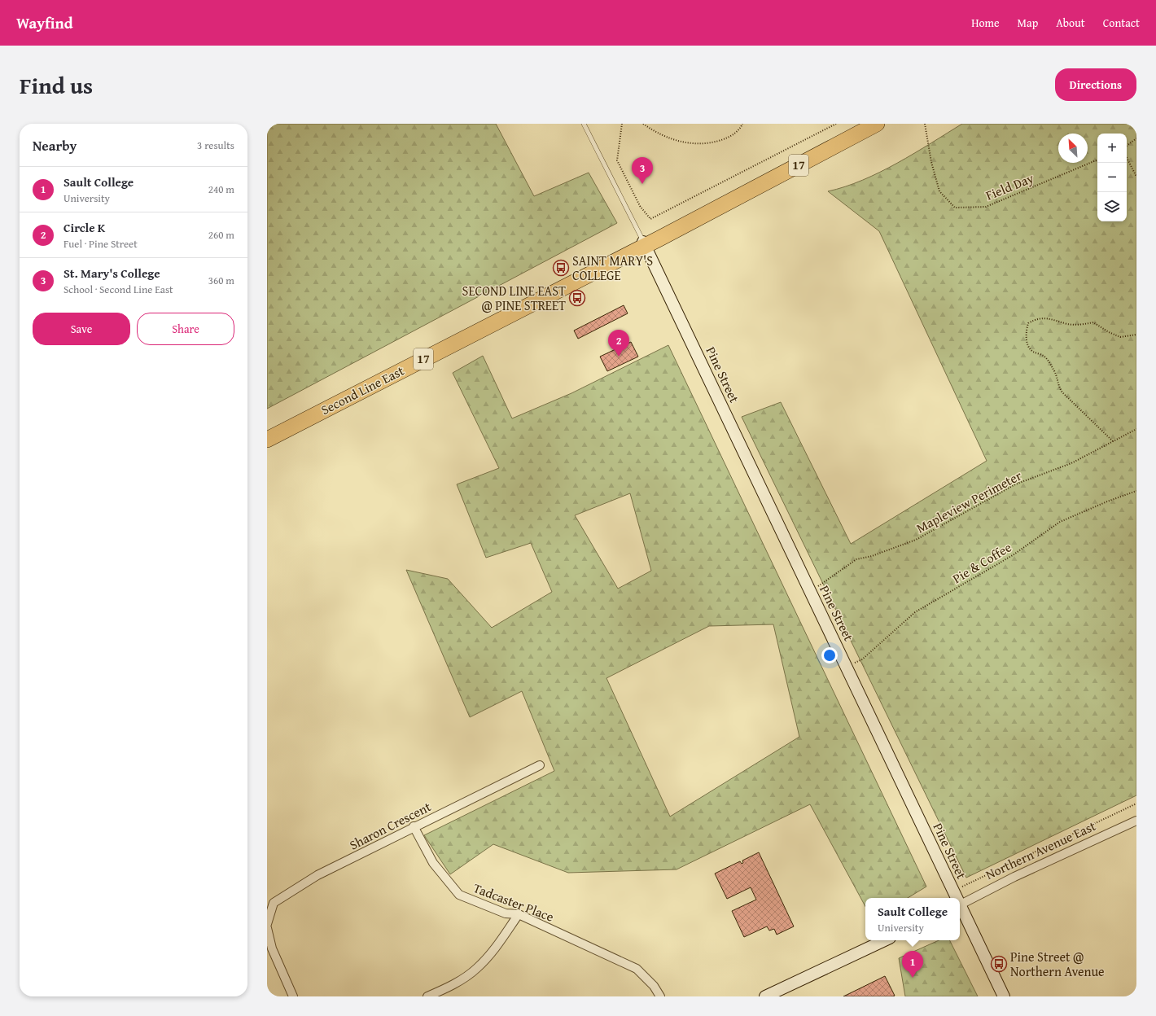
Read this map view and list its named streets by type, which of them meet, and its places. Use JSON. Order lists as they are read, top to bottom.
{
  "streets": {
    "highway": ["17", "Second Line East"],
    "street": [
      "Pine Street",
      "Sharon Crescent",
      "Northern Avenue East",
      "Tadcaster Place"
    ],
    "path": ["Field Day", "Mapleview Perimeter", "Pie & Coffee"]
  },
  "crossings": [
    ["Pine Street", "Second Line East"],
    ["Pine Street", "Mapleview Perimeter"],
    ["Pine Street", "Pie & Coffee"],
    ["Sharon Crescent", "Tadcaster Place"]
  ],
  "places": {
    "bus stop": ["SAINT MARY'S COLLEGE", "SECOND LINE EAST @ PINE STREET", "Pine Street @ Northern Avenue"]
  },
  "north": "top left",
  "page": {
    "header": "Wayfind",
    "nav": [
      "Home",
      "Map",
      "About",
      "Contact"
    ],
    "title": "Find us",
    "buttons": [
      "Directions",
      ["Save", "Share"]
    ],
    "heading": ["Nearby", "3 results"],
    "map_buttons": ["+", "−"],
    "pins": ["3", "2", "1"],
    "list": [
      {
        "mark": "1",
        "name": "Sault College",
        "note": "University",
        "value": "240 m"
      },
      {
        "mark": "2",
        "name": "Circle K",
        "note": "Fuel · Pine Street",
        "value": "260 m"
      },
      {
        "mark": "3",
        "name": "St. Mary's College",
        "note": "School · Second Line East",
        "value": "360 m"
      }
    ],
    "popup": ["Sault College", "University"]
  }
}
